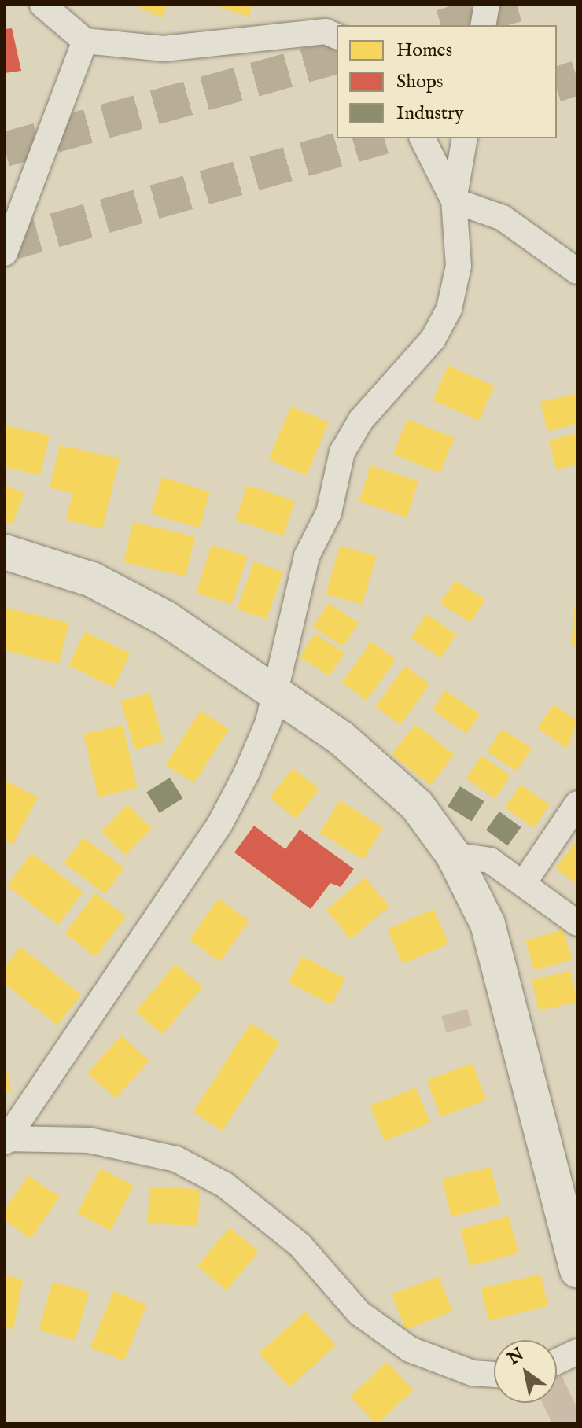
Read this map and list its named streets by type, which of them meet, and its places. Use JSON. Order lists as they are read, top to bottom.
{
  "legend": ["Homes", "Shops", "Industry"],
  "north": "top left"
}
